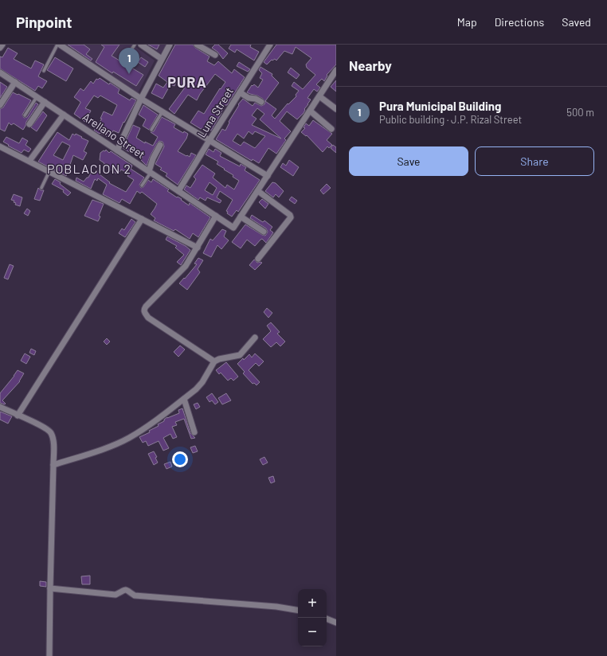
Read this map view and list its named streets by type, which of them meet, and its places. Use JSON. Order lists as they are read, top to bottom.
{
  "streets": {
    "street": ["Luna Street", "Arellano Street"]
  },
  "crossings": [
    ["Luna Street", "Arellano Street"]
  ],
  "districts": ["PURA", "POBLACION 2"],
  "page": {
    "header": "Pinpoint",
    "nav": ["Map", "Directions", "Saved"],
    "heading": "Nearby",
    "pins": "1",
    "list": [
      {
        "mark": "1",
        "name": "Pura Municipal Building",
        "note": "Public building · J.P. Rizal Street",
        "value": "500 m"
      }
    ],
    "buttons": ["Save", "Share"],
    "map_buttons": ["+", "−"]
  }
}
